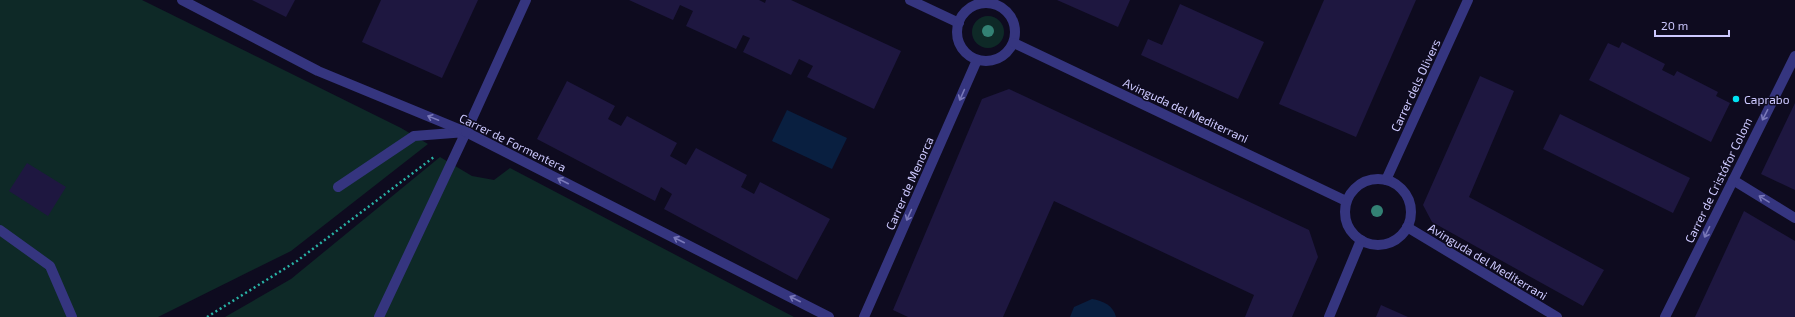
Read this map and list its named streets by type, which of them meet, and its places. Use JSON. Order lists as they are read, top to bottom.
{
  "streets": {
    "street": [
      "Carrer dels Olivers",
      "Avinguda del Mediterrani",
      "Carrer de Formentera",
      "Carrer de Cristófor Colom",
      "Carrer de Menorca"
    ]
  },
  "crossings": [
    ["Carrer dels Olivers", "Avinguda del Mediterrani"],
    ["Avinguda del Mediterrani", "Carrer de Menorca"]
  ],
  "one_way": ["Carrer de Formentera", "Carrer de Cristófor Colom", "Carrer de Menorca"],
  "places": ["Caprabo"],
  "scale_bar": "20 m"
}
